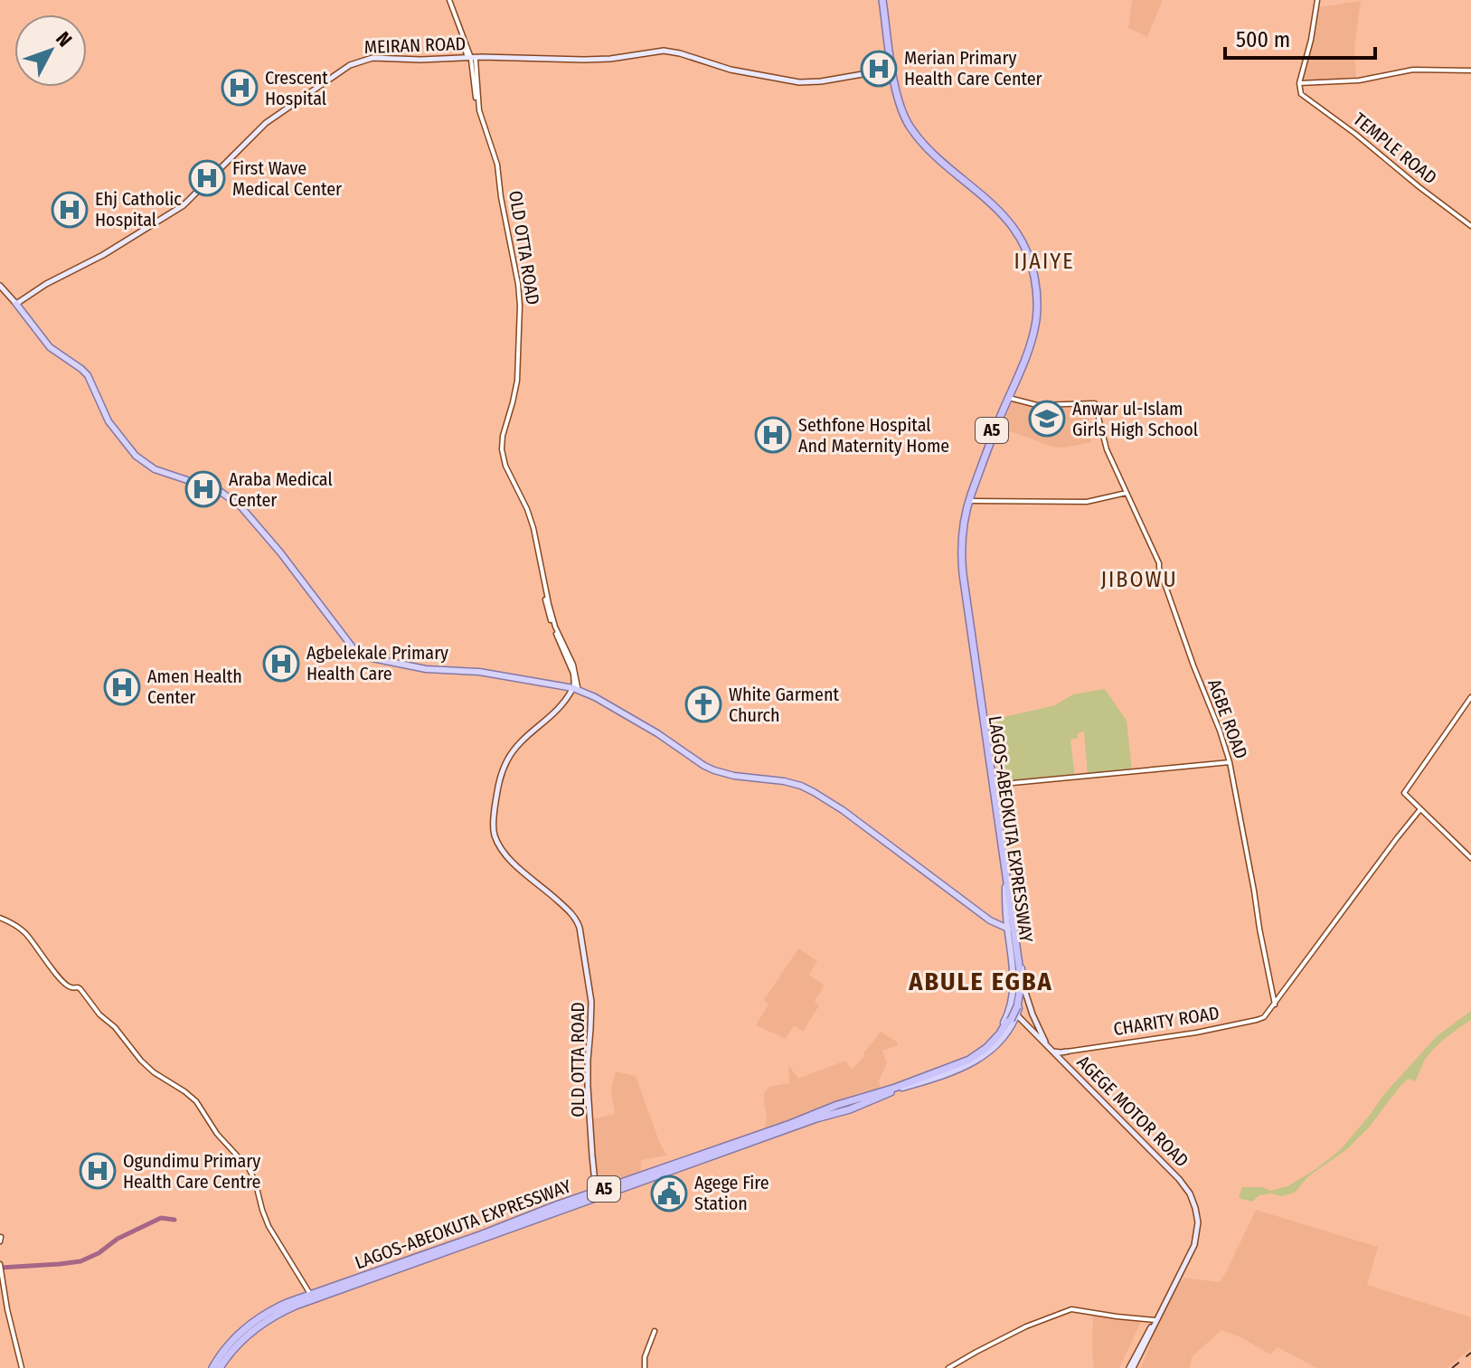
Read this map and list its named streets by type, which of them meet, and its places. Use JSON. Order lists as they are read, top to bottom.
{
  "streets": {
    "highway": ["A5", "LAGOS-ABEOKUTA EXPRESSWAY"],
    "main road": ["MEIRAN ROAD", "OLD OTTA ROAD", "AGEGE MOTOR ROAD"],
    "street": ["TEMPLE ROAD", "AGBE ROAD", "CHARITY ROAD"]
  },
  "crossings": [
    ["MEIRAN ROAD", "OLD OTTA ROAD"],
    ["MEIRAN ROAD", "LAGOS-ABEOKUTA EXPRESSWAY"],
    ["OLD OTTA ROAD", "LAGOS-ABEOKUTA EXPRESSWAY"],
    ["AGBE ROAD", "LAGOS-ABEOKUTA EXPRESSWAY"],
    ["AGBE ROAD", "CHARITY ROAD"],
    ["LAGOS-ABEOKUTA EXPRESSWAY", "AGEGE MOTOR ROAD"]
  ],
  "districts": ["IJAIYE", "JIBOWU", "ABULE EGBA"],
  "places": {
    "hospital": [
      "Merian Primary Health Care Center",
      "Crescent Hospital",
      "First Wave Medical Center",
      "Ehj Catholic Hospital",
      "Sethfone Hospital And Maternity Home",
      "Araba Medical Center",
      "Agbelekale Primary Health Care",
      "Amen Health Center",
      "Ogundimu Primary Health Care Centre"
    ],
    "school or university": ["Anwar ul-Islam Girls High School"],
    "church": ["White Garment Church"],
    "public building": ["Agege Fire Station"]
  },
  "scale_bar": "500 m",
  "north": "top right"
}
